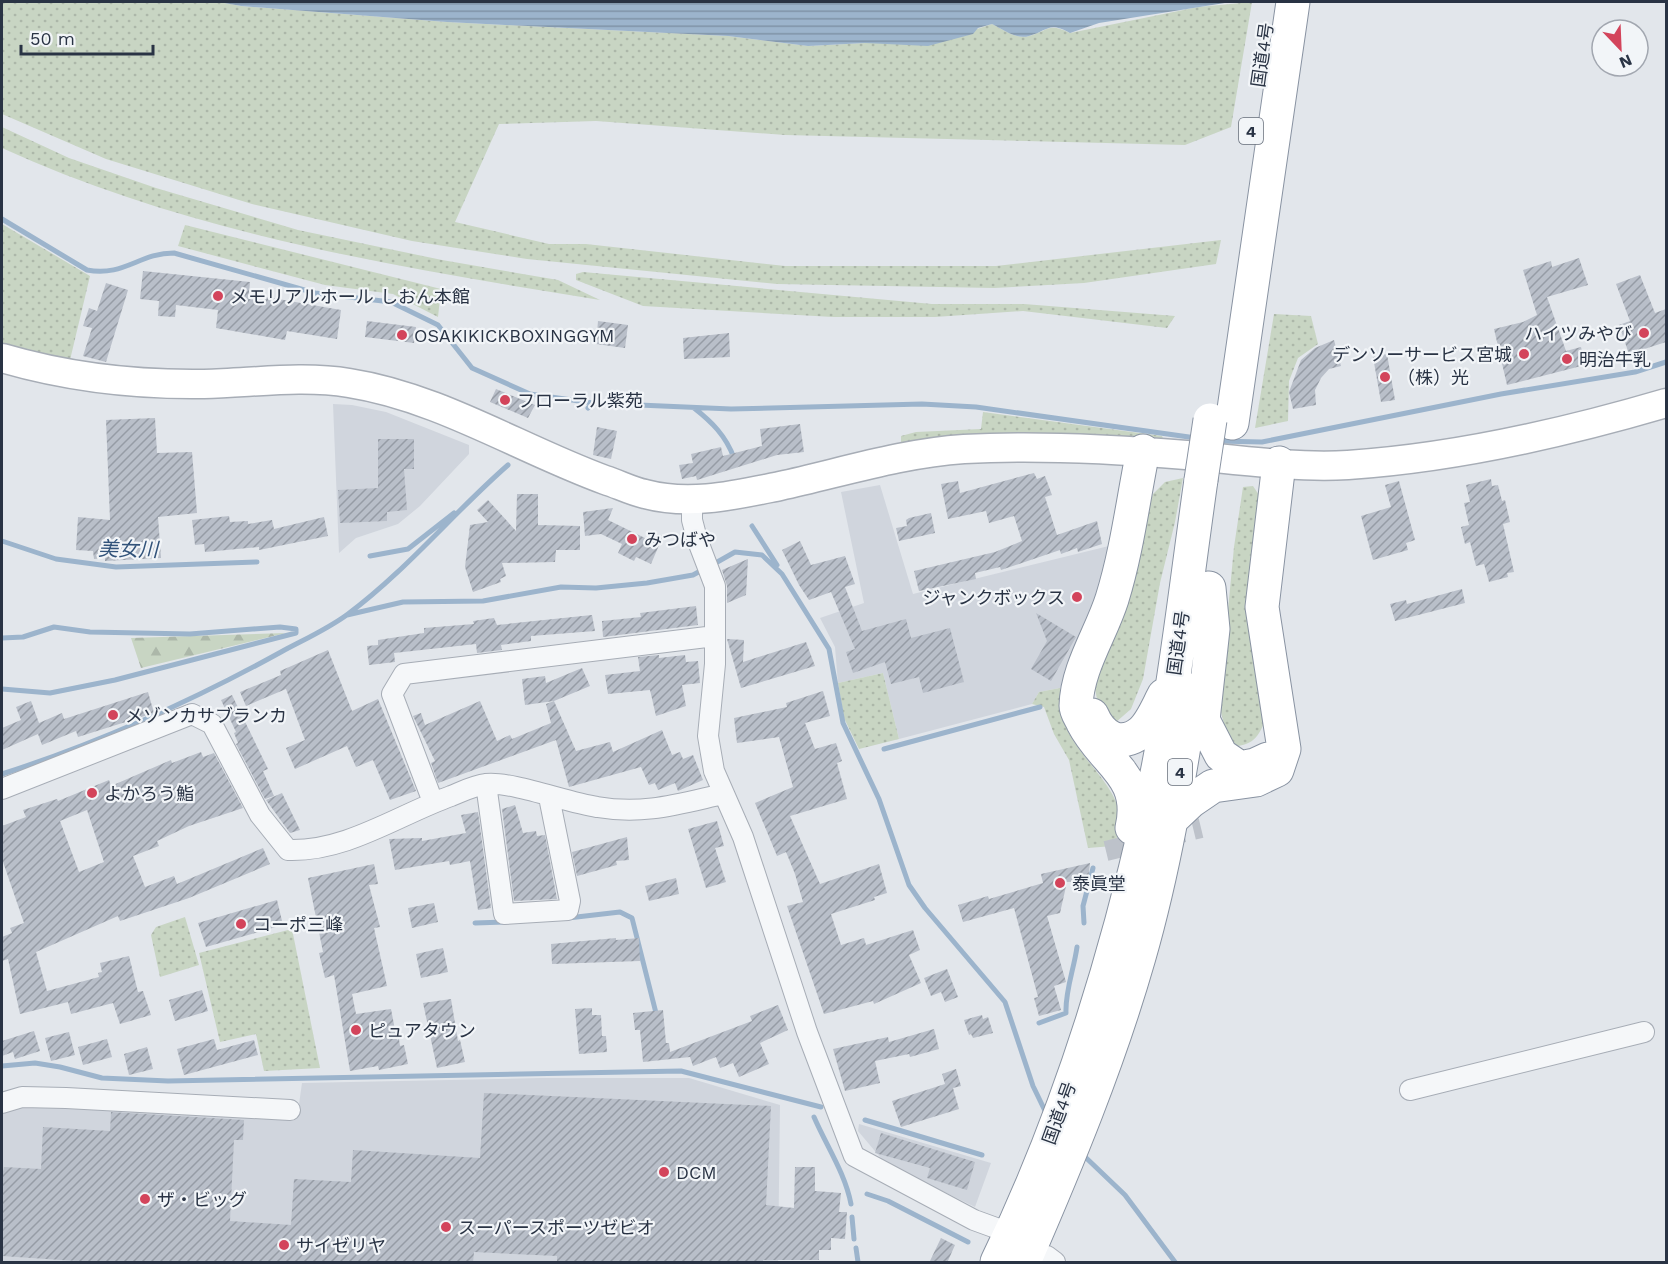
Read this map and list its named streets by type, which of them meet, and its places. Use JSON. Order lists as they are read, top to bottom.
{
  "streets": {
    "highway": ["国道4号", "4"]
  },
  "water": ["美女川"],
  "places": [
    "メモリアルホール しおん本館",
    "ハイツみやび",
    "OSAKIKICKBOXINGGYM",
    "デンソーサービス宮城",
    "明治牛乳",
    "（株）光",
    "フローラル紫苑",
    "みつばや",
    "ジャンクボックス",
    "メゾンカサブランカ",
    "よかろう鮨",
    "泰眞堂",
    "コーポ三峰",
    "ピュアタウン",
    "DCM",
    "ザ・ビッグ",
    "スーパースポーツゼビオ",
    "サイゼリヤ"
  ],
  "scale_bar": "50 m",
  "north": "bottom right"
}
